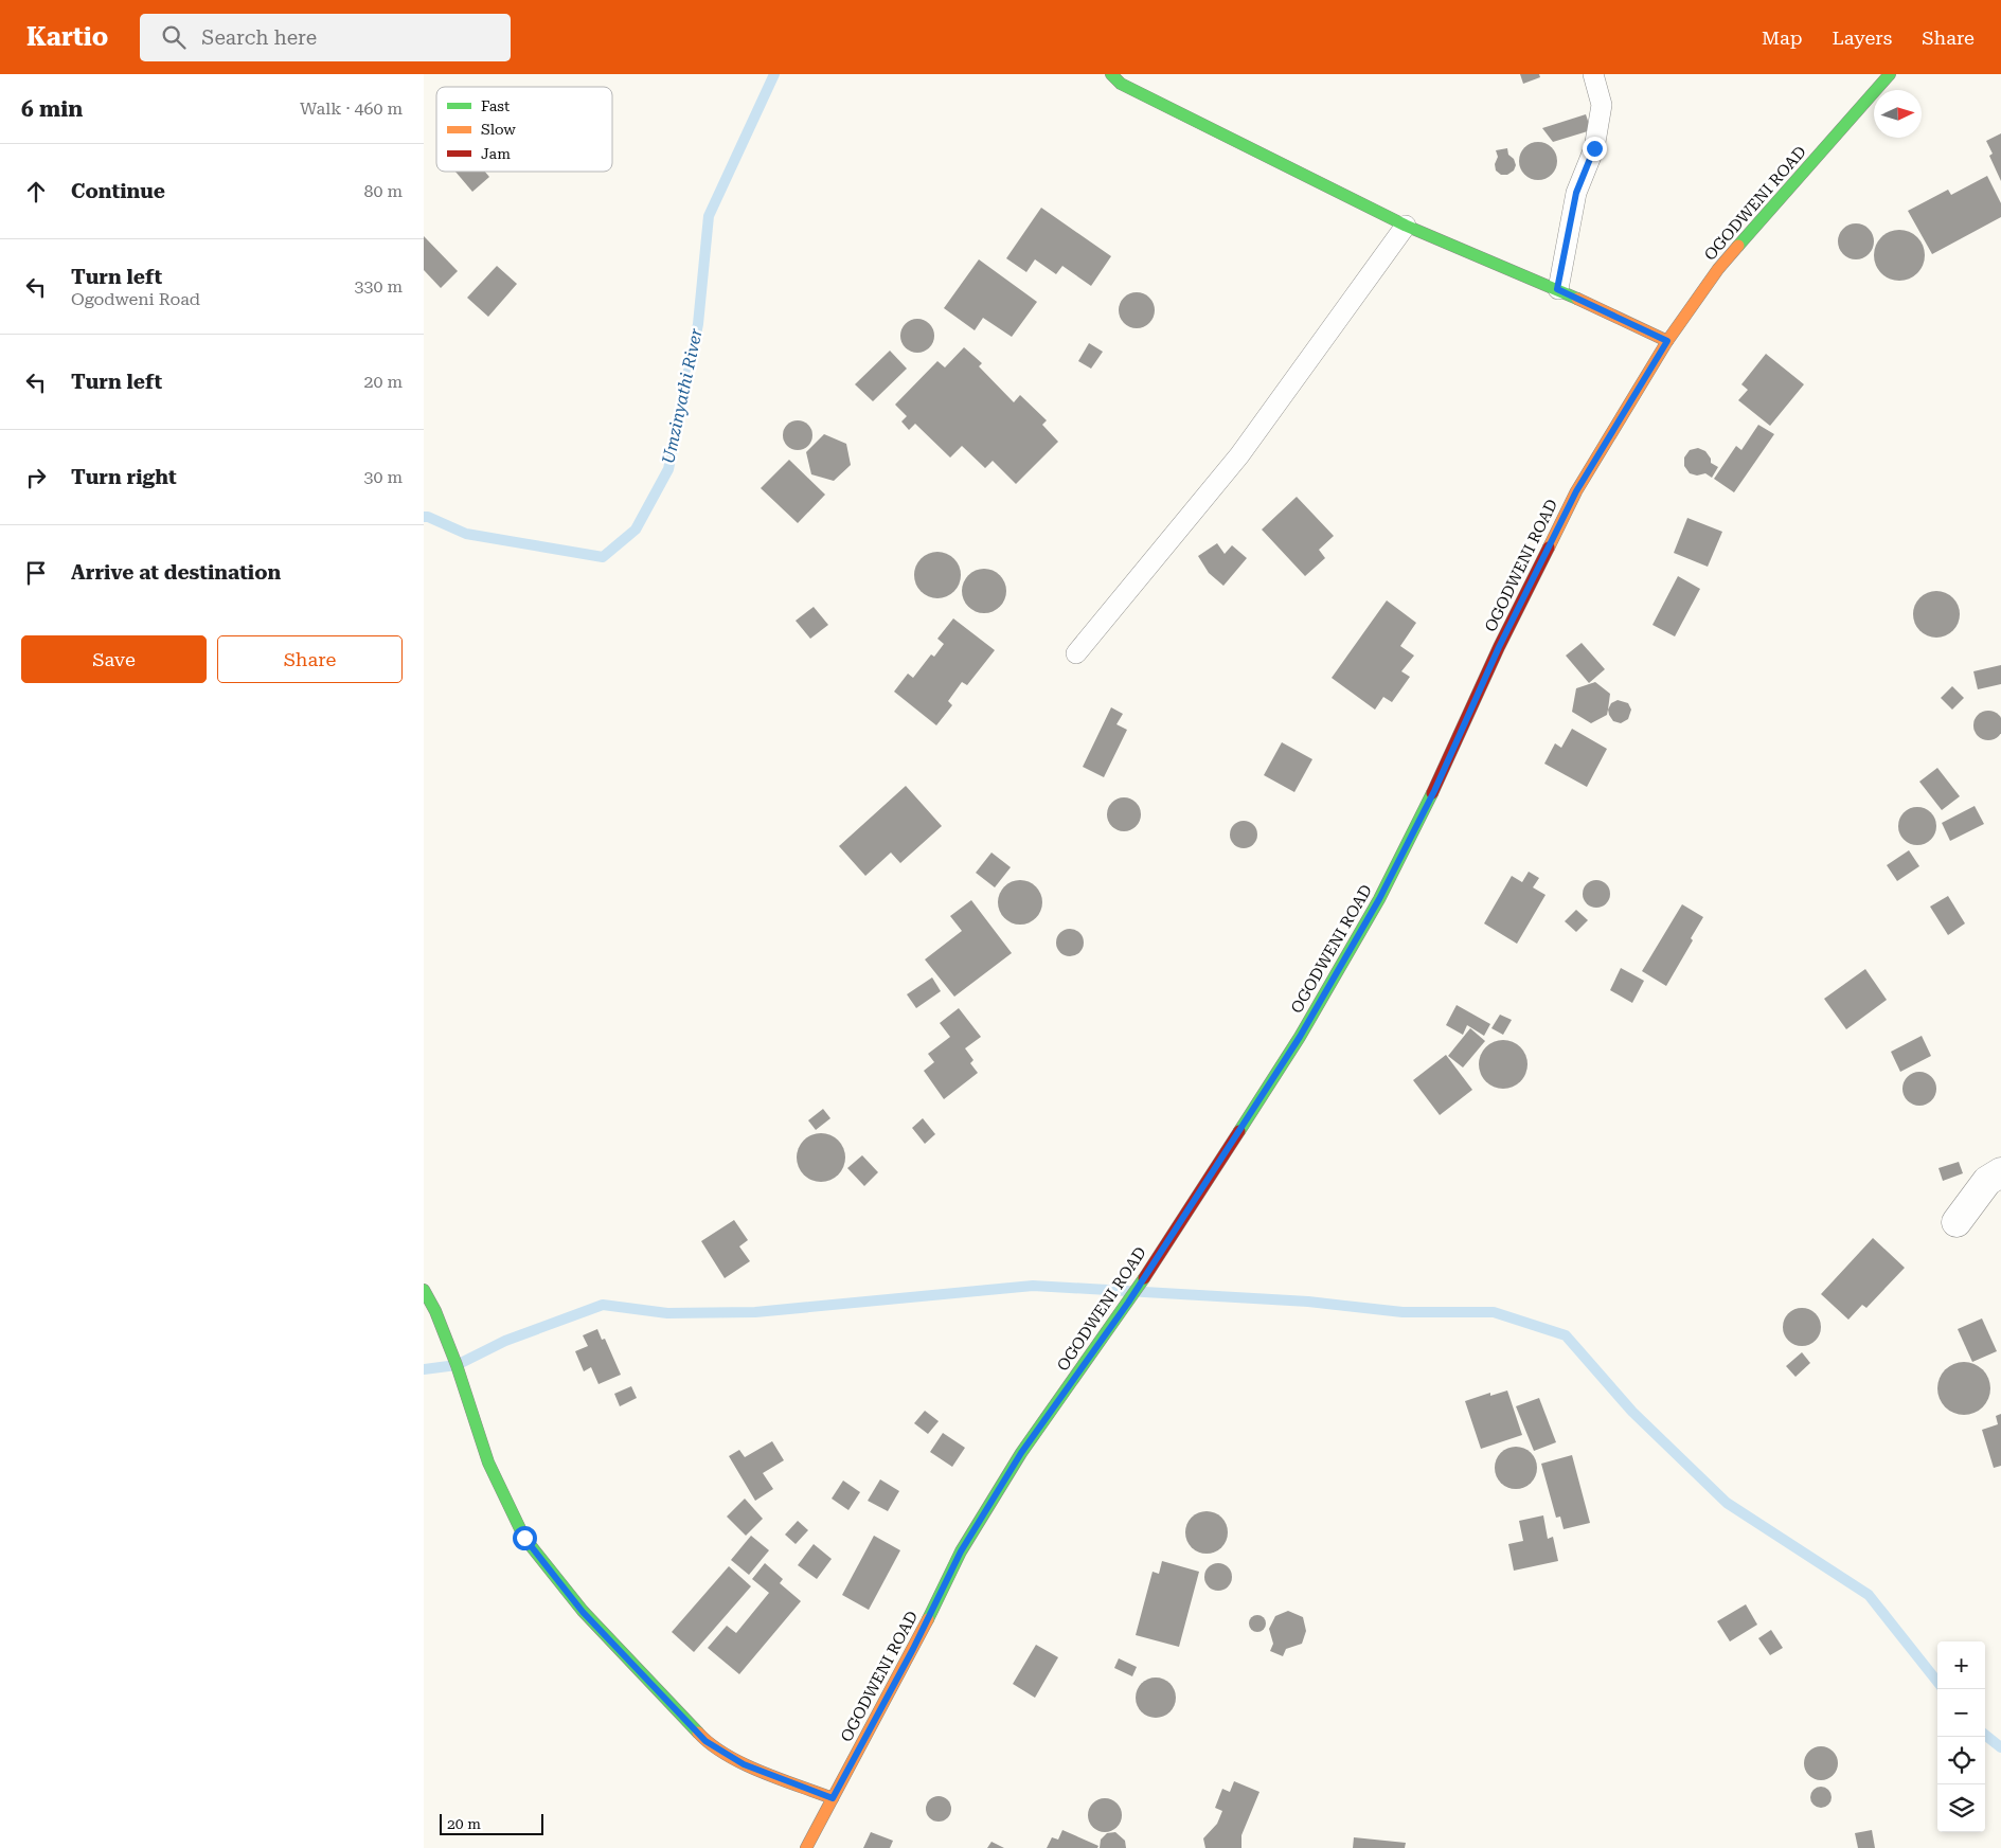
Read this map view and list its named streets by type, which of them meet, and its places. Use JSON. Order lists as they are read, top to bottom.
{
  "streets": {
    "street": ["OGODWENI ROAD"]
  },
  "water": ["Umzinyathi River"],
  "legend": ["Fast", "Slow", "Jam"],
  "scale_bar": "20 m",
  "north": "right",
  "page": {
    "header": "Kartio",
    "search": "Search here",
    "nav": ["Map", "Layers", "Share"],
    "heading": ["6 min", "Walk · 460 m"],
    "list": [
      ["Continue", "80 m"],
      ["Turn left", "Ogodweni Road", "330 m"],
      ["Turn left", "20 m"],
      ["Turn right", "30 m"],
      "Arrive at destination"
    ],
    "buttons": ["Save", "Share"],
    "map_buttons": ["+", "−"],
    "scale": "20 m"
  }
}
